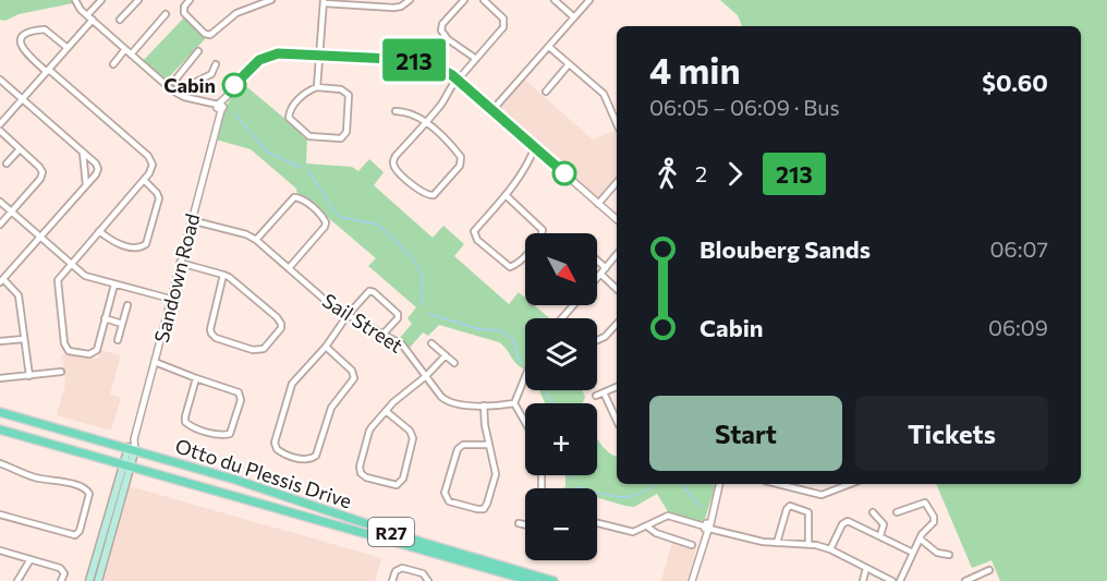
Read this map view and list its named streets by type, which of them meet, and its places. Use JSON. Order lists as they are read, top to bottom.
{
  "streets": {
    "main road": ["Sandown Road", "Otto du Plessis Drive", "R27"],
    "street": ["Sail Street"]
  },
  "crossings": [
    ["Sandown Road", "Sail Street"],
    ["Sandown Road", "Otto du Plessis Drive"]
  ],
  "places": ["Cabin"],
  "lines": ["bus line 213"],
  "north": "bottom right",
  "page": {
    "on_map": "213",
    "heading": ["4 min", "06:05 – 06:09 · Bus", "$0.60"],
    "legs": ["2", "213"],
    "list": [
      {
        "name": "Blouberg Sands",
        "value": "06:07"
      },
      {
        "name": "Cabin",
        "value": "06:09"
      }
    ],
    "map_buttons": ["+", "−"],
    "buttons": ["Start", "Tickets"]
  }
}
